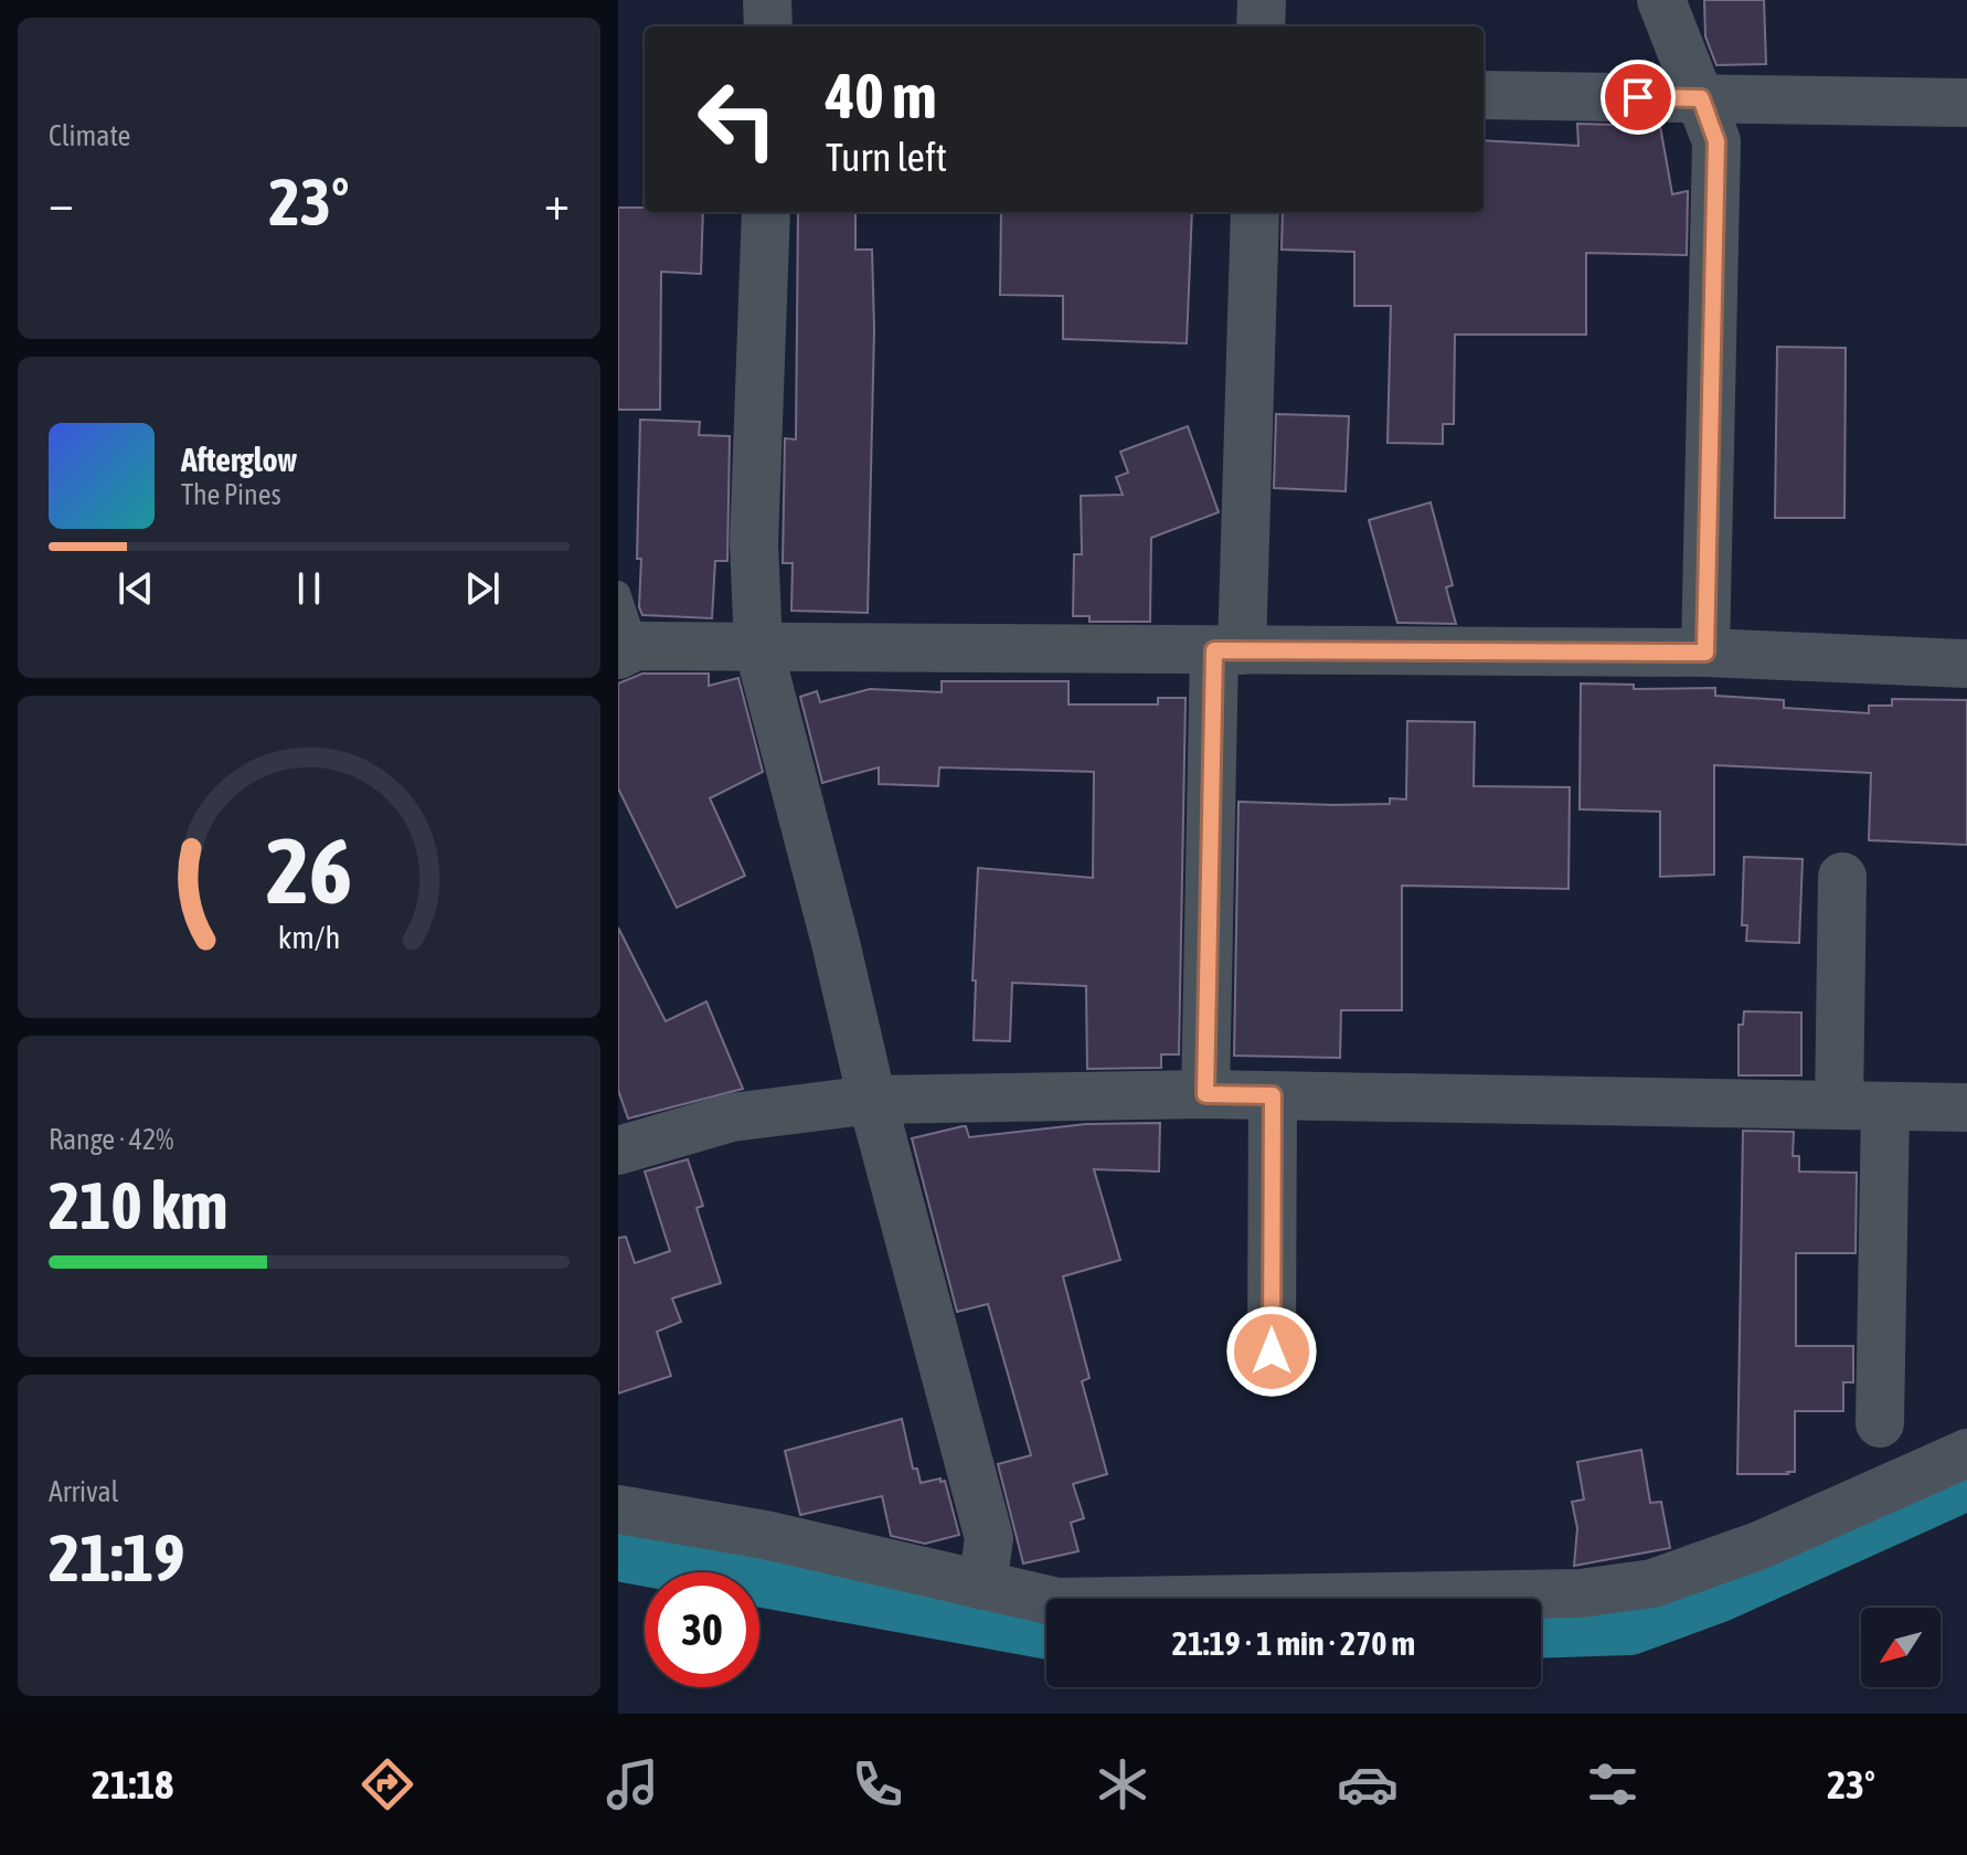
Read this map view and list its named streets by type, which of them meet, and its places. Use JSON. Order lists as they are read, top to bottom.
{
  "north": "bottom left",
  "page": {
    "tile": [
      "Climate",
      ["Range · 42%", "210 km"],
      ["Arrival", "21:19"]
    ],
    "turn": ["40 m", "Turn left"],
    "heat": ["−", "23°", "+"],
    "song": ["Afterglow", "The Pines"],
    "limit": "30",
    "trip": "21:19 · 1 min · 270 m",
    "tabs": ["21:18", "23°"],
    "gauge": ["26", "km/h"]
  }
}
